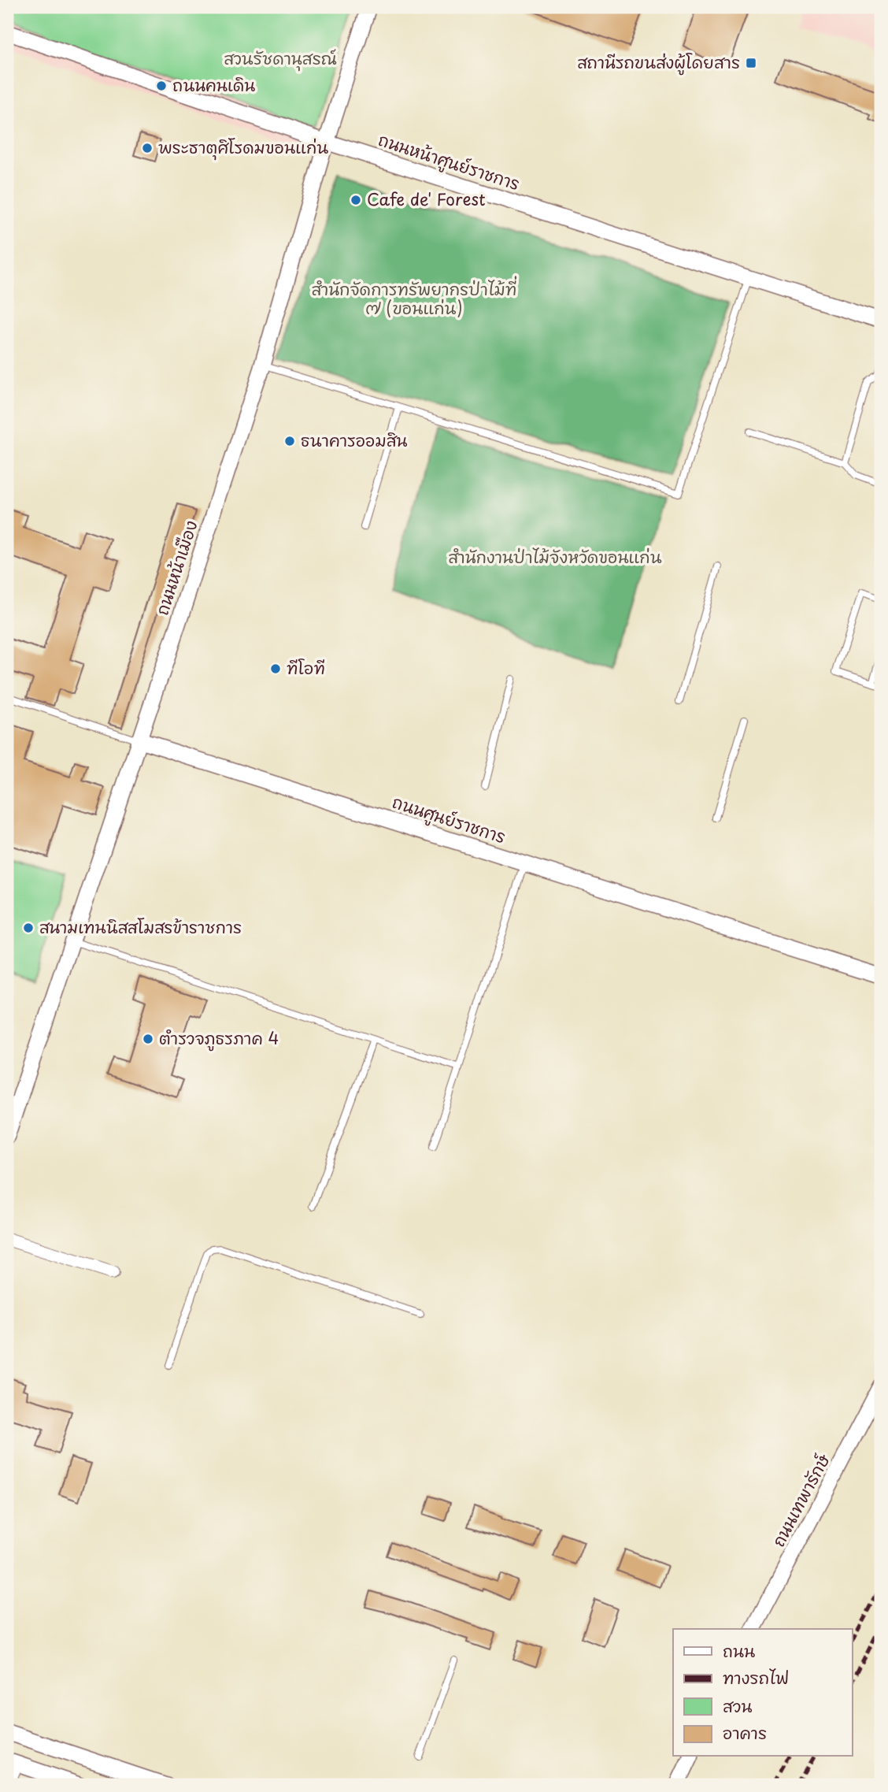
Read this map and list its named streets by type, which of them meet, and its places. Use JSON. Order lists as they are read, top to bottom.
{
  "streets": {
    "street": [
      "ถนนหน้าศูนย์ราชการ",
      "ถนนหน้าเมือง",
      "ถนนศูนย์ราชการ",
      "ถนนเทพารักษ์"
    ]
  },
  "crossings": [
    ["ถนนหน้าศูนย์ราชการ", "ถนนหน้าเมือง"],
    ["ถนนหน้าเมือง", "ถนนศูนย์ราชการ"]
  ],
  "parks": ["สวนรัชดานุสรณ์", "สำนักจัดการทรัพยากรป่าไม้ที่ ๗ (ขอนแก่น)", "สำนักงานป่าไม้จังหวัดขอนแก่น"],
  "places": {
    "transit": ["สถานีรถขนส่งผู้โดยสาร"],
    "other": [
      "ถนนคนเดิน",
      "พระธาตุศิโรดมขอนแก่น",
      "Cafe de' Forest",
      "ธนาคารออมสิน",
      "ทีโอที",
      "สนามเทนนิสสโมสรข้าราชการ",
      "ตำรวจภูธรภาค 4"
    ]
  },
  "legend": [
    "ถนน",
    "ทางรถไฟ",
    "สวน",
    "อาคาร"
  ]
}
